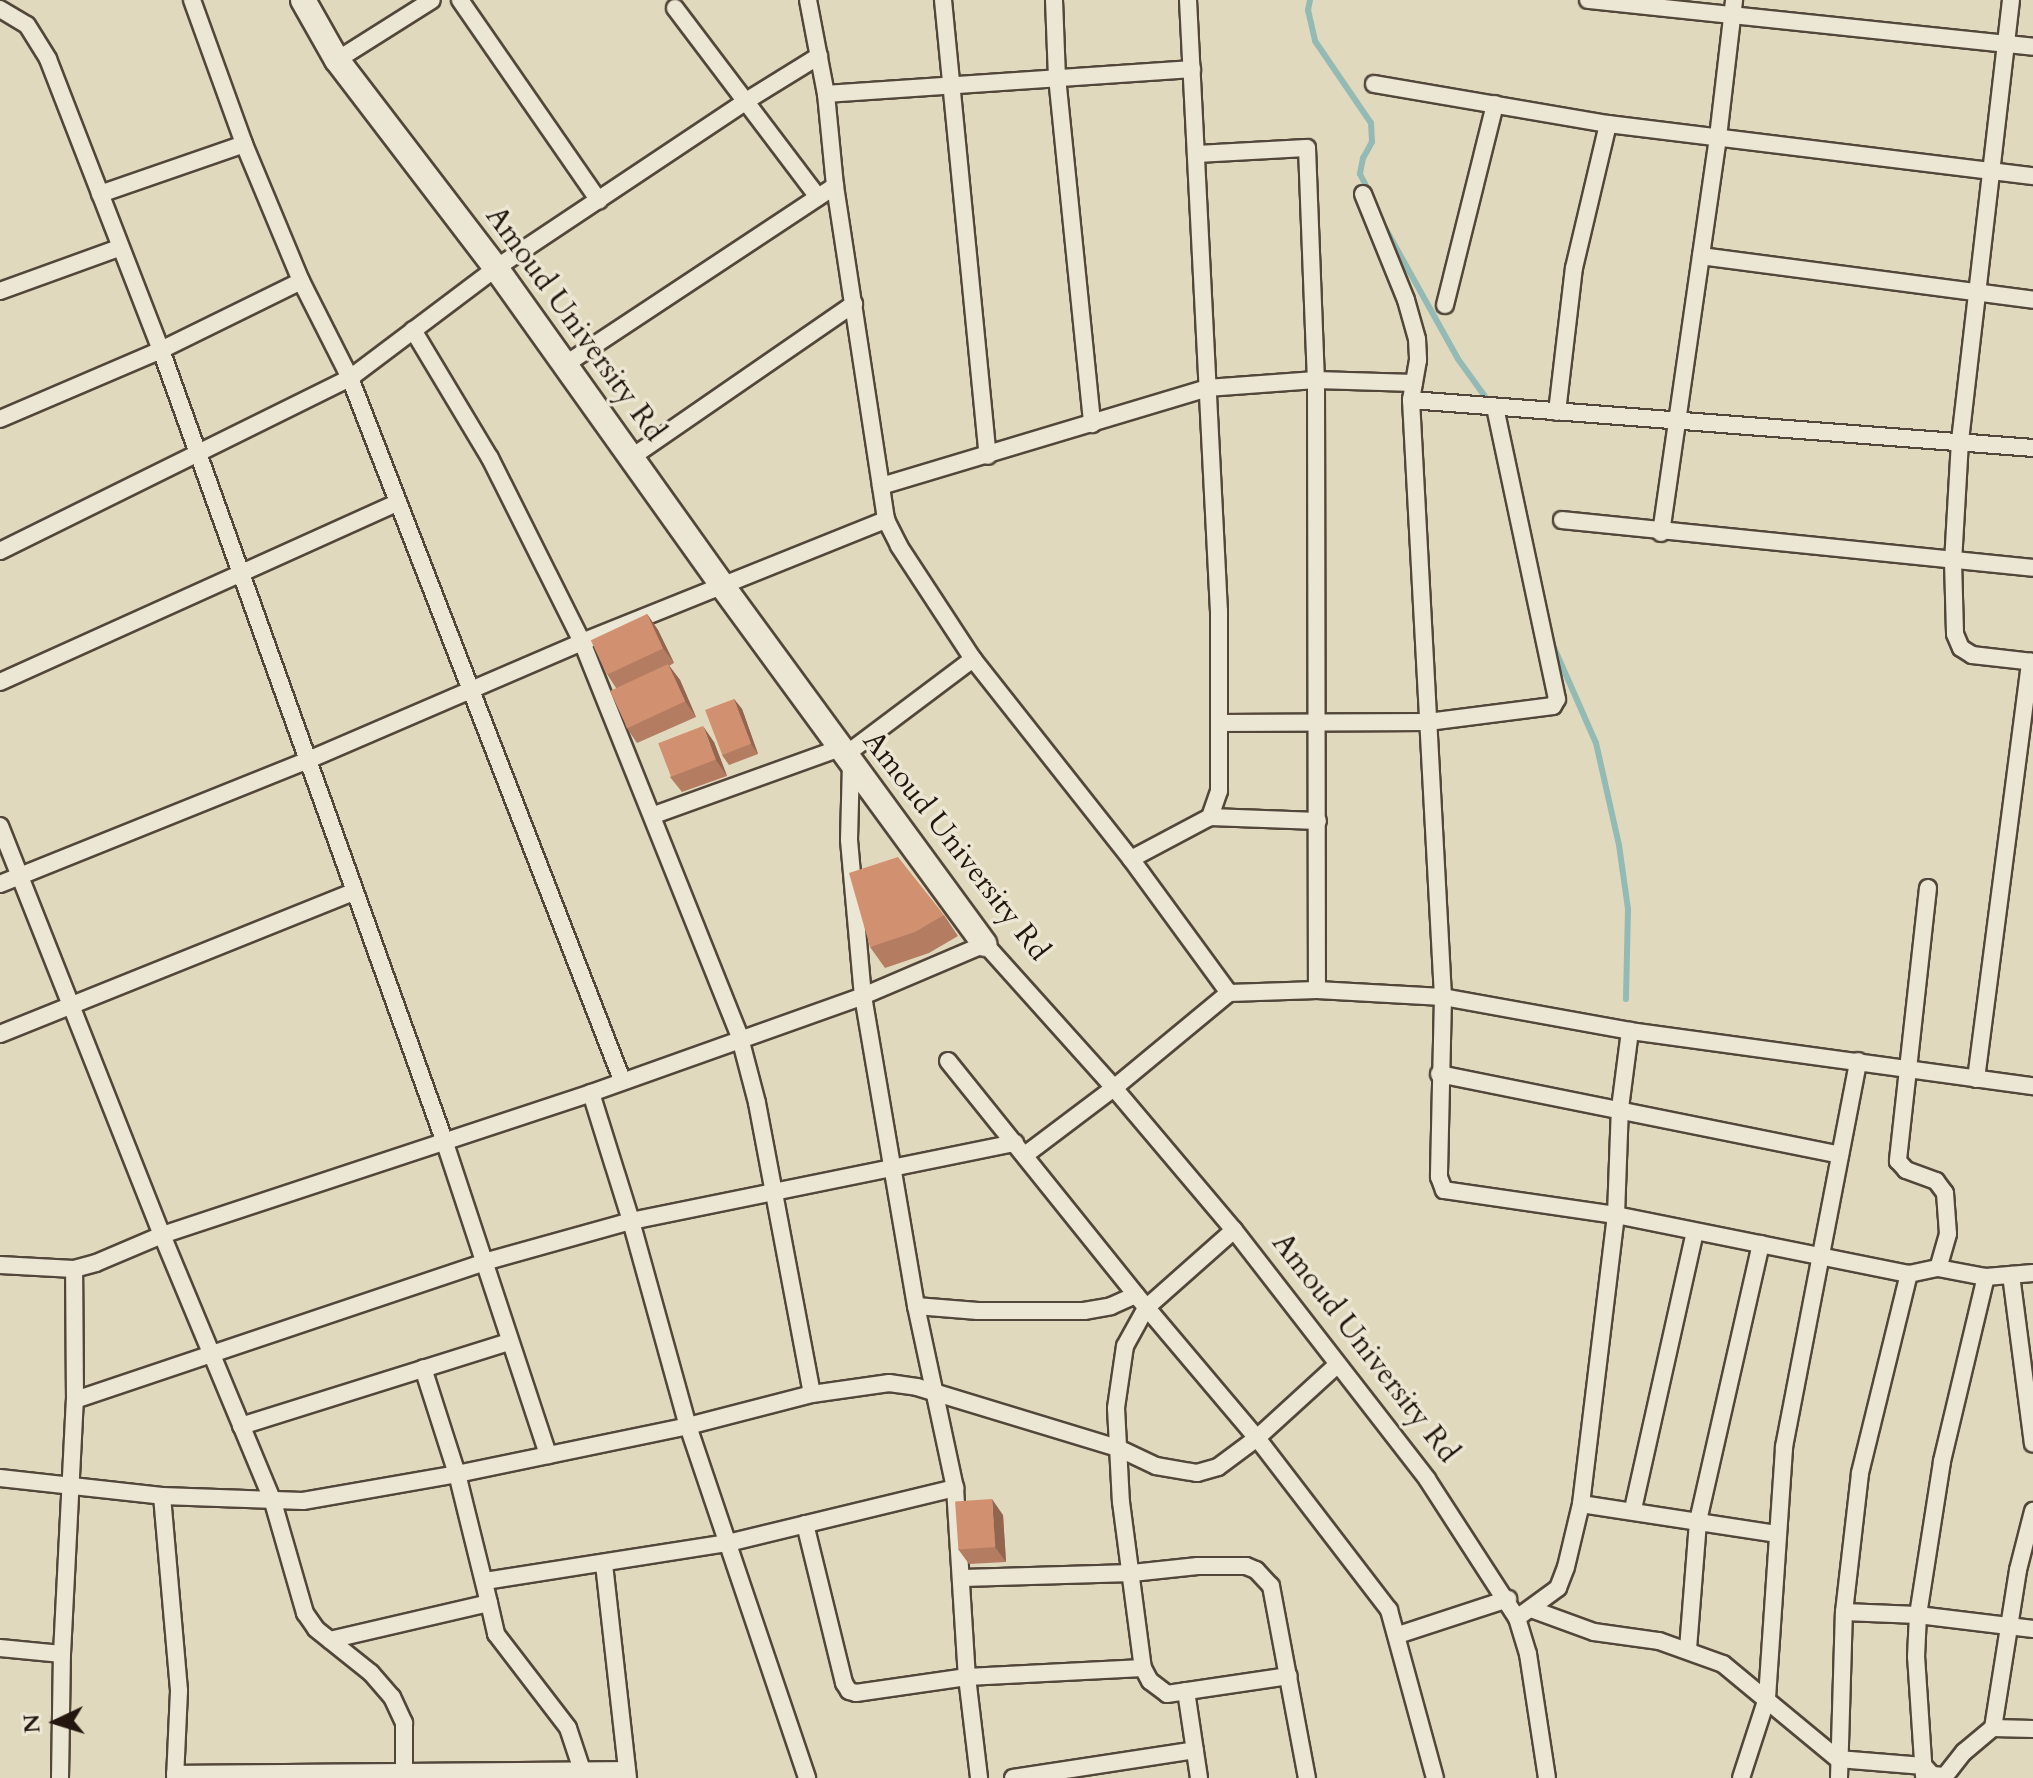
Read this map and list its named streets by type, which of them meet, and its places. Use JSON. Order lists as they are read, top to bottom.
{
  "streets": {
    "street": ["Amoud University Rd"]
  },
  "north": "left"
}
